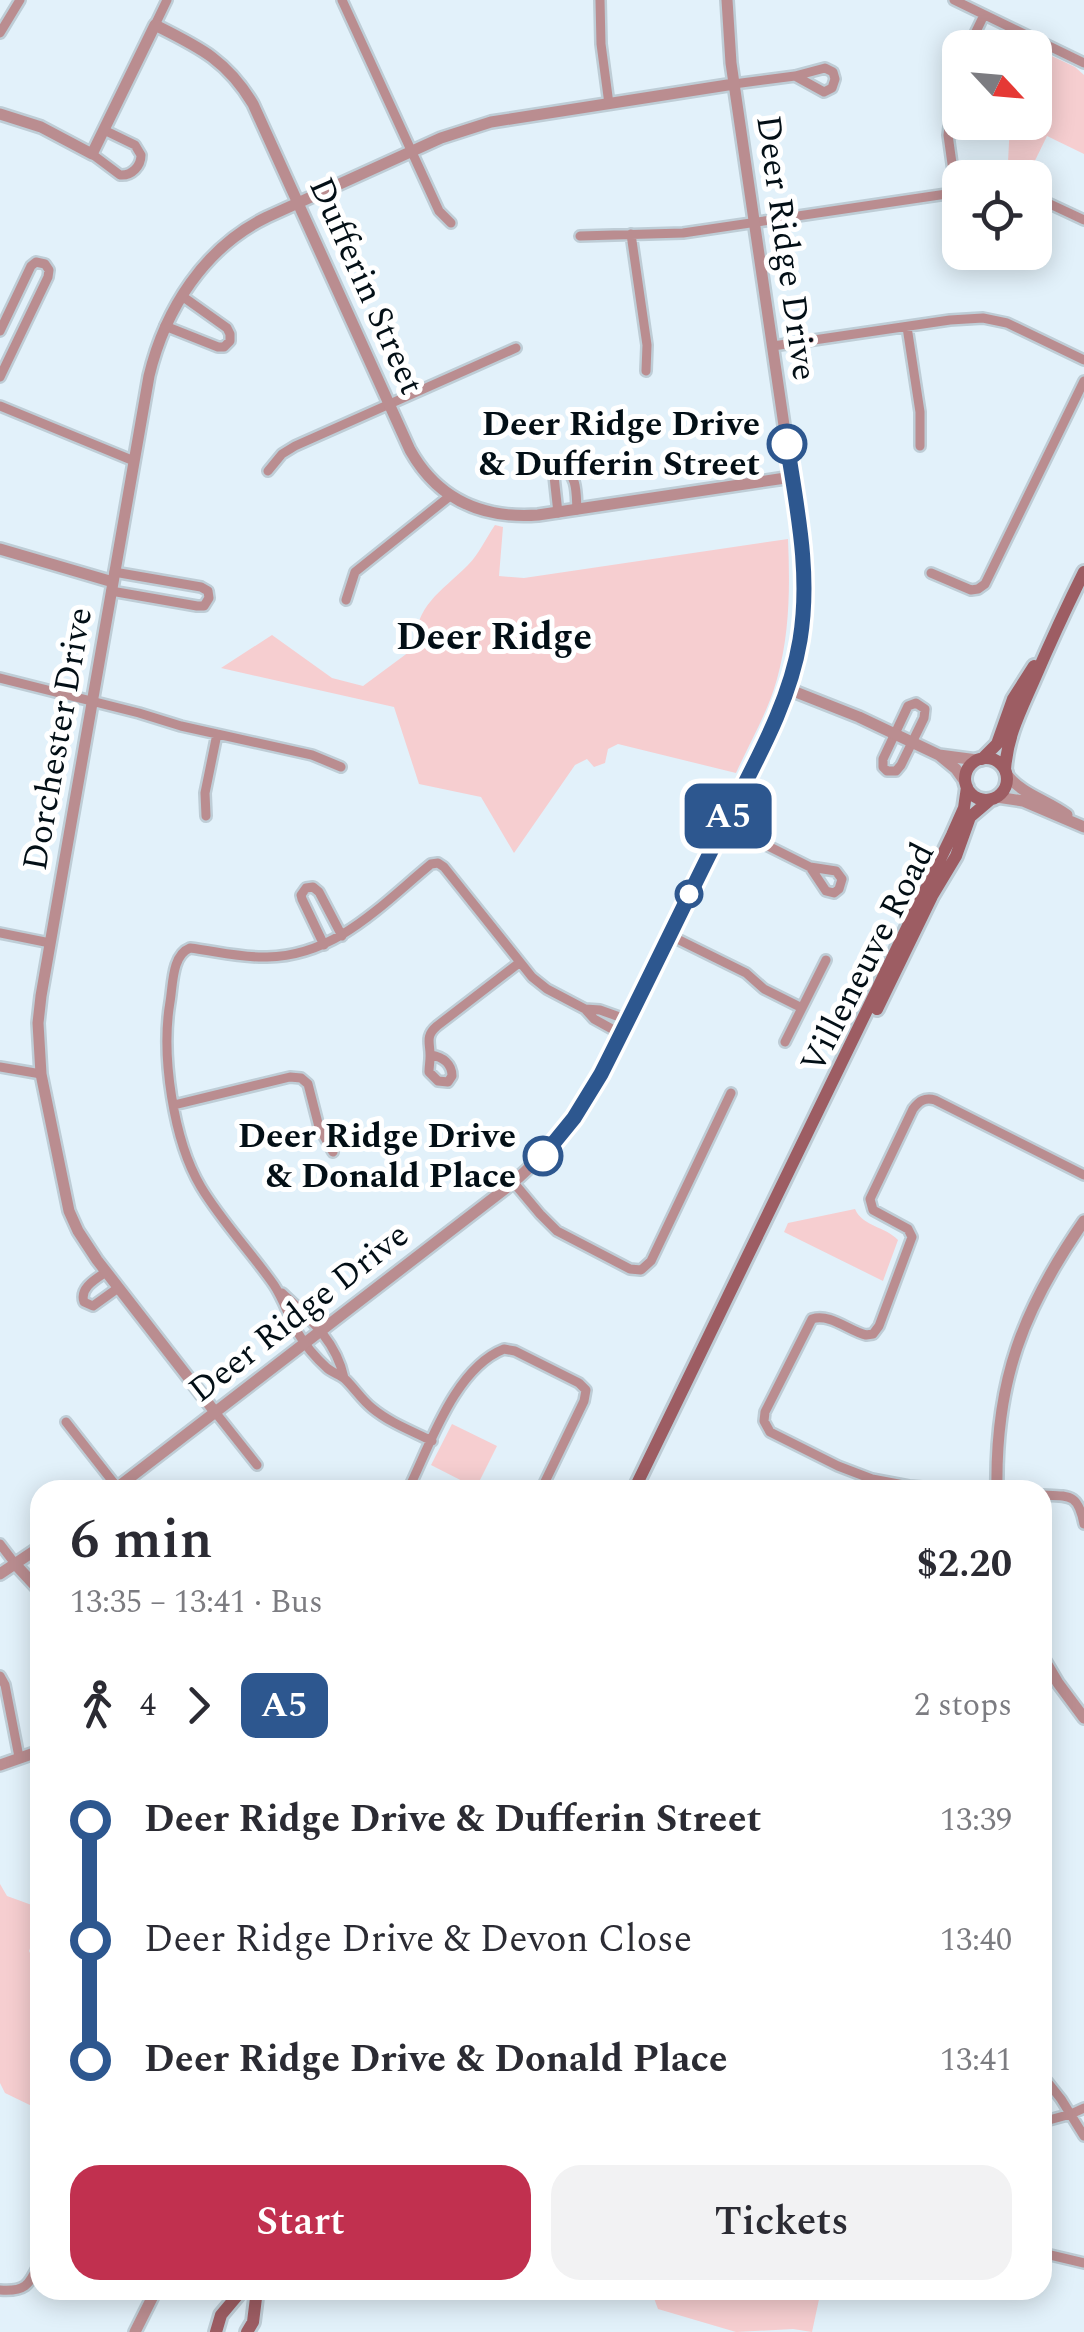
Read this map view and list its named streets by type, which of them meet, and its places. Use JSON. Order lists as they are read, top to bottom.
{
  "streets": {
    "main road": ["Villeneuve Road"],
    "street": ["Deer Ridge Drive", "Dufferin Street", "Dorchester Drive"]
  },
  "crossings": [
    ["Deer Ridge Drive", "Dufferin Street"],
    ["Deer Ridge Drive", "Dorchester Drive"],
    ["Dufferin Street", "Dorchester Drive"]
  ],
  "districts": ["Deer Ridge"],
  "places": ["Deer Ridge Drive & Dufferin Street", "Deer Ridge Drive & Donald Place"],
  "lines": ["bus line A5"],
  "north": "bottom right",
  "page": {
    "on_map": "A5",
    "heading": ["6 min", "13:35 – 13:41 · Bus", "$2.20"],
    "legs": ["4", "A5", "2 stops"],
    "list": [
      {
        "name": "Deer Ridge Drive & Dufferin Street",
        "value": "13:39"
      },
      {
        "name": "Deer Ridge Drive & Devon Close",
        "value": "13:40"
      },
      {
        "name": "Deer Ridge Drive & Donald Place",
        "value": "13:41"
      }
    ],
    "buttons": ["Start", "Tickets"]
  }
}
